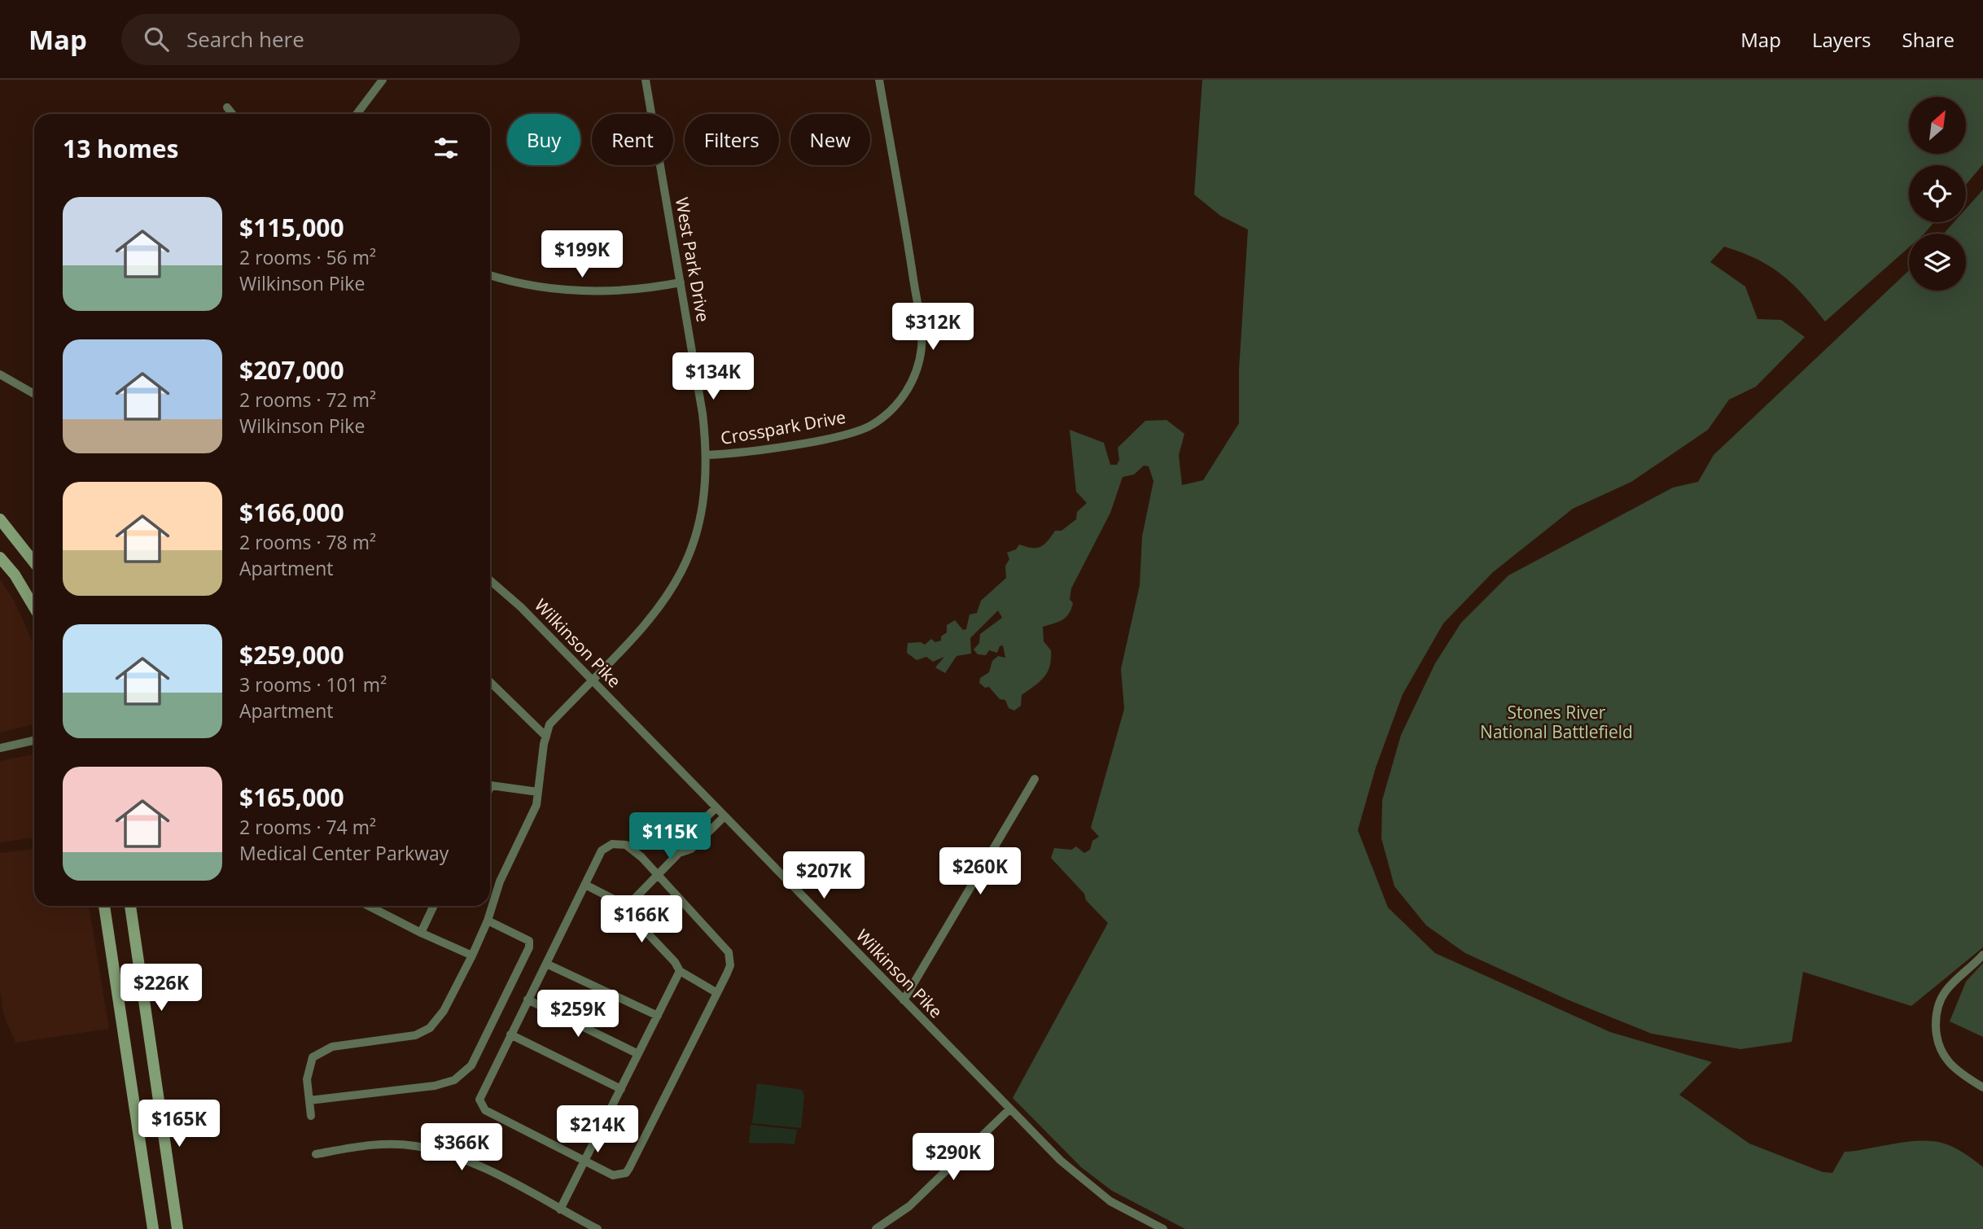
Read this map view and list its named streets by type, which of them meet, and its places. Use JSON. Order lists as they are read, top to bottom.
{
  "streets": {
    "street": ["West Park Drive", "Crosspark Drive", "Wilkinson Pike"]
  },
  "crossings": [
    ["West Park Drive", "Crosspark Drive"],
    ["West Park Drive", "Wilkinson Pike"]
  ],
  "parks": ["Stones River National Battlefield"],
  "north": "top right",
  "page": {
    "header": "Map",
    "search": "Search here",
    "nav": ["Map", "Layers", "Share"],
    "chip": [
      "Buy",
      "Rent",
      "Filters",
      "New"
    ],
    "heading": "13 homes",
    "list": [
      {
        "name": "$115,000",
        "note": "2 rooms · 56 m² · Wilkinson Pike"
      },
      {
        "name": "$207,000",
        "note": "2 rooms · 72 m² · Wilkinson Pike"
      },
      {
        "name": "$166,000",
        "note": "2 rooms · 78 m² · Apartment"
      },
      {
        "name": "$259,000",
        "note": "3 rooms · 101 m² · Apartment"
      },
      {
        "name": "$165,000",
        "note": "2 rooms · 74 m² · Medical Center Parkway"
      }
    ],
    "price": [
      "$199K",
      "$312K",
      "$134K",
      "$115K",
      "$260K",
      "$207K",
      "$166K",
      "$226K",
      "$259K",
      "$165K",
      "$214K",
      "$366K",
      "$290K"
    ]
  }
}
